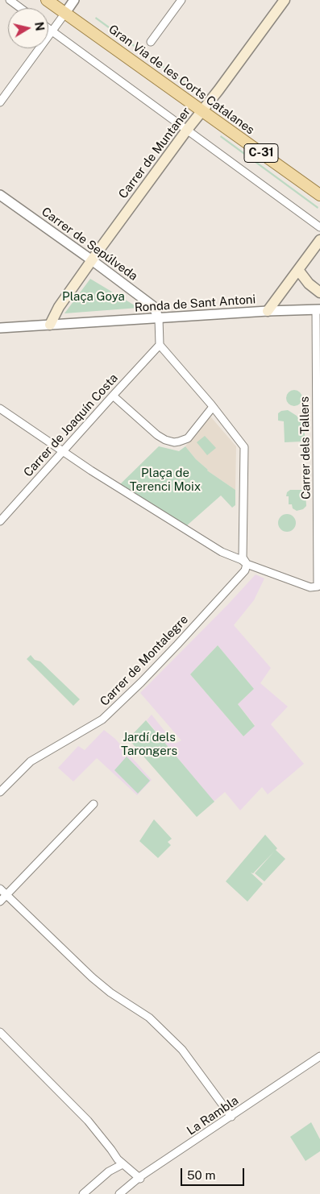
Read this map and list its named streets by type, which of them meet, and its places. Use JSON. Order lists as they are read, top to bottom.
{
  "streets": {
    "main road": ["Gran Via de les Corts Catalanes", "Carrer de Muntaner", "C-31"],
    "street": [
      "Carrer de Sepúlveda",
      "Ronda de Sant Antoni",
      "Carrer de Joaquín Costa",
      "Carrer dels Tallers",
      "Carrer de Montalegre",
      "La Rambla"
    ]
  },
  "crossings": [
    ["Gran Via de les Corts Catalanes", "Carrer de Muntaner"],
    ["Carrer de Muntaner", "Carrer de Sepúlveda"],
    ["Carrer de Muntaner", "Ronda de Sant Antoni"],
    ["Carrer de Sepúlveda", "Ronda de Sant Antoni"],
    ["Ronda de Sant Antoni", "Carrer dels Tallers"],
    ["Carrer dels Tallers", "Carrer de Montalegre"]
  ],
  "parks": ["Plaça Goya", "Plaça de Terenci Moix", "Jardí dels Tarongers"],
  "scale_bar": "50 m",
  "north": "right"
}
